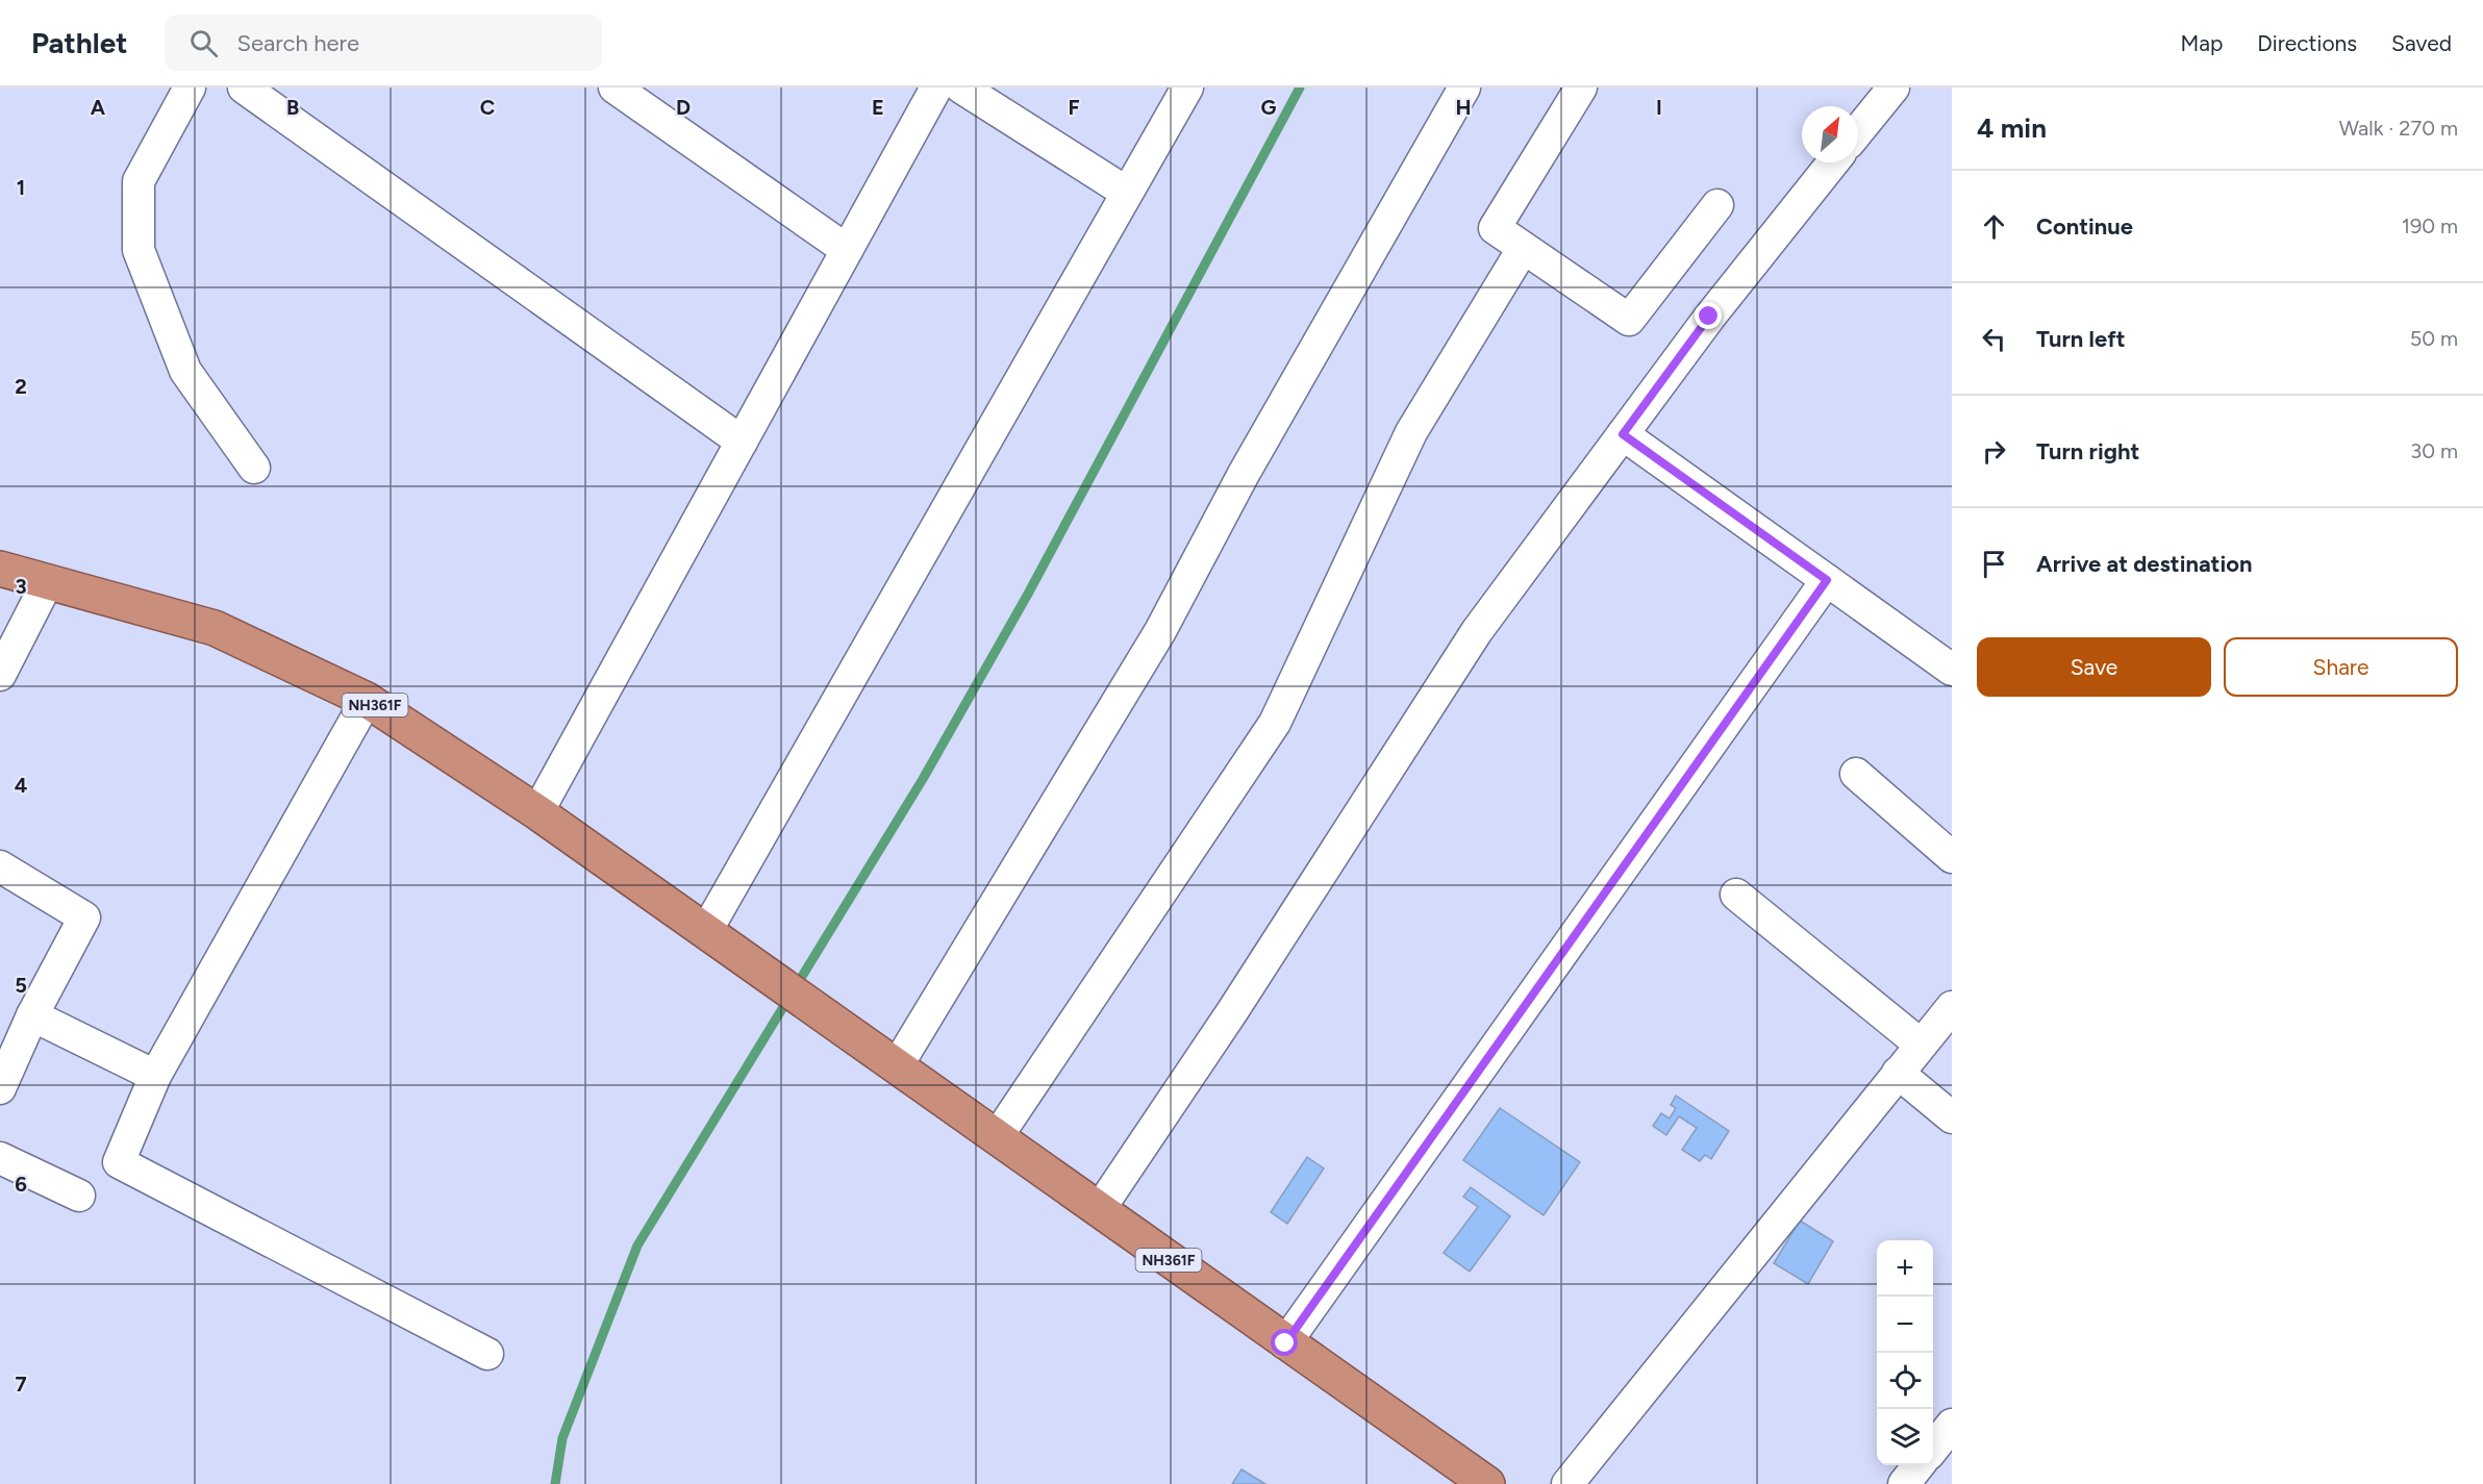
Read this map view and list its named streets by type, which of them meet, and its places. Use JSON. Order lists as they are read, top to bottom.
{
  "streets": {
    "highway": ["NH361F"]
  },
  "north": "top right",
  "page": {
    "header": "Pathlet",
    "search": "Search here",
    "nav": ["Map", "Directions", "Saved"],
    "heading": ["4 min", "Walk · 270 m"],
    "list": [
      ["Continue", "190 m"],
      ["Turn left", "50 m"],
      ["Turn right", "30 m"],
      "Arrive at destination"
    ],
    "buttons": ["Save", "Share"],
    "map_buttons": ["+", "−"]
  },
  "grid": {
    "columns": [
      "A",
      "B",
      "C",
      "D",
      "E",
      "F",
      "G",
      "H",
      "I"
    ],
    "rows": [
      "1",
      "2",
      "3",
      "4",
      "5",
      "6",
      "7"
    ]
  }
}
